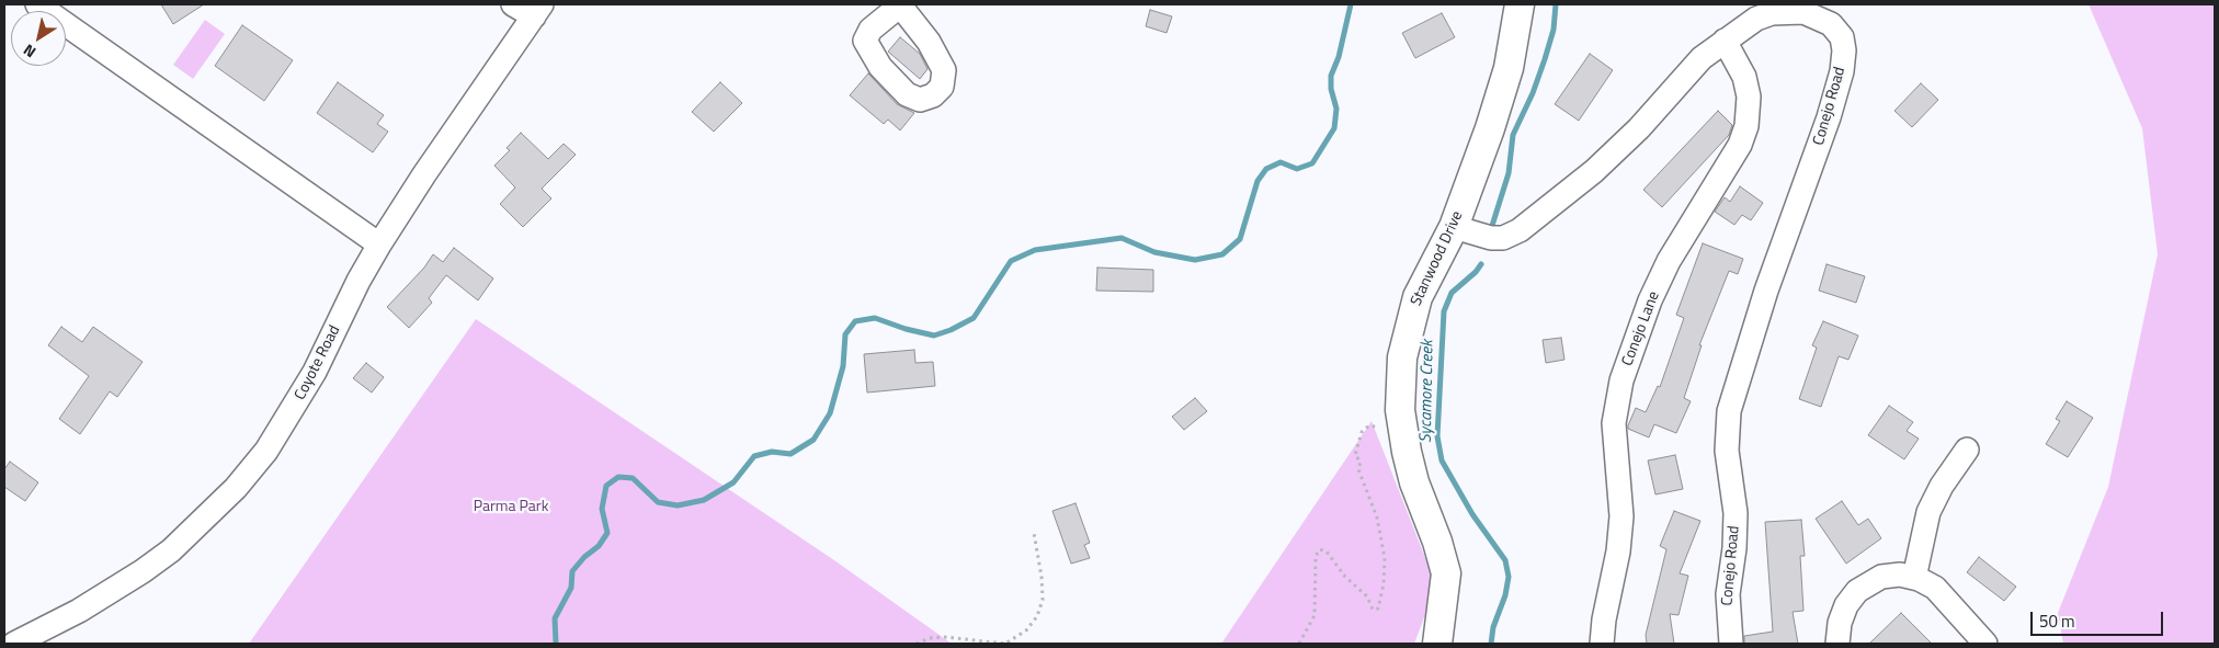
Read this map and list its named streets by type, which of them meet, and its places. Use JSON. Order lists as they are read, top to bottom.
{
  "streets": {
    "main road": ["Stanwood Drive"],
    "street": ["Conejo Road", "Conejo Lane", "Coyote Road"]
  },
  "crossings": [
    ["Conejo Road", "Stanwood Drive"],
    ["Conejo Road", "Conejo Lane"]
  ],
  "water": ["Sycamore Creek"],
  "parks": ["Parma Park"],
  "scale_bar": "50 m",
  "north": "bottom left"
}
